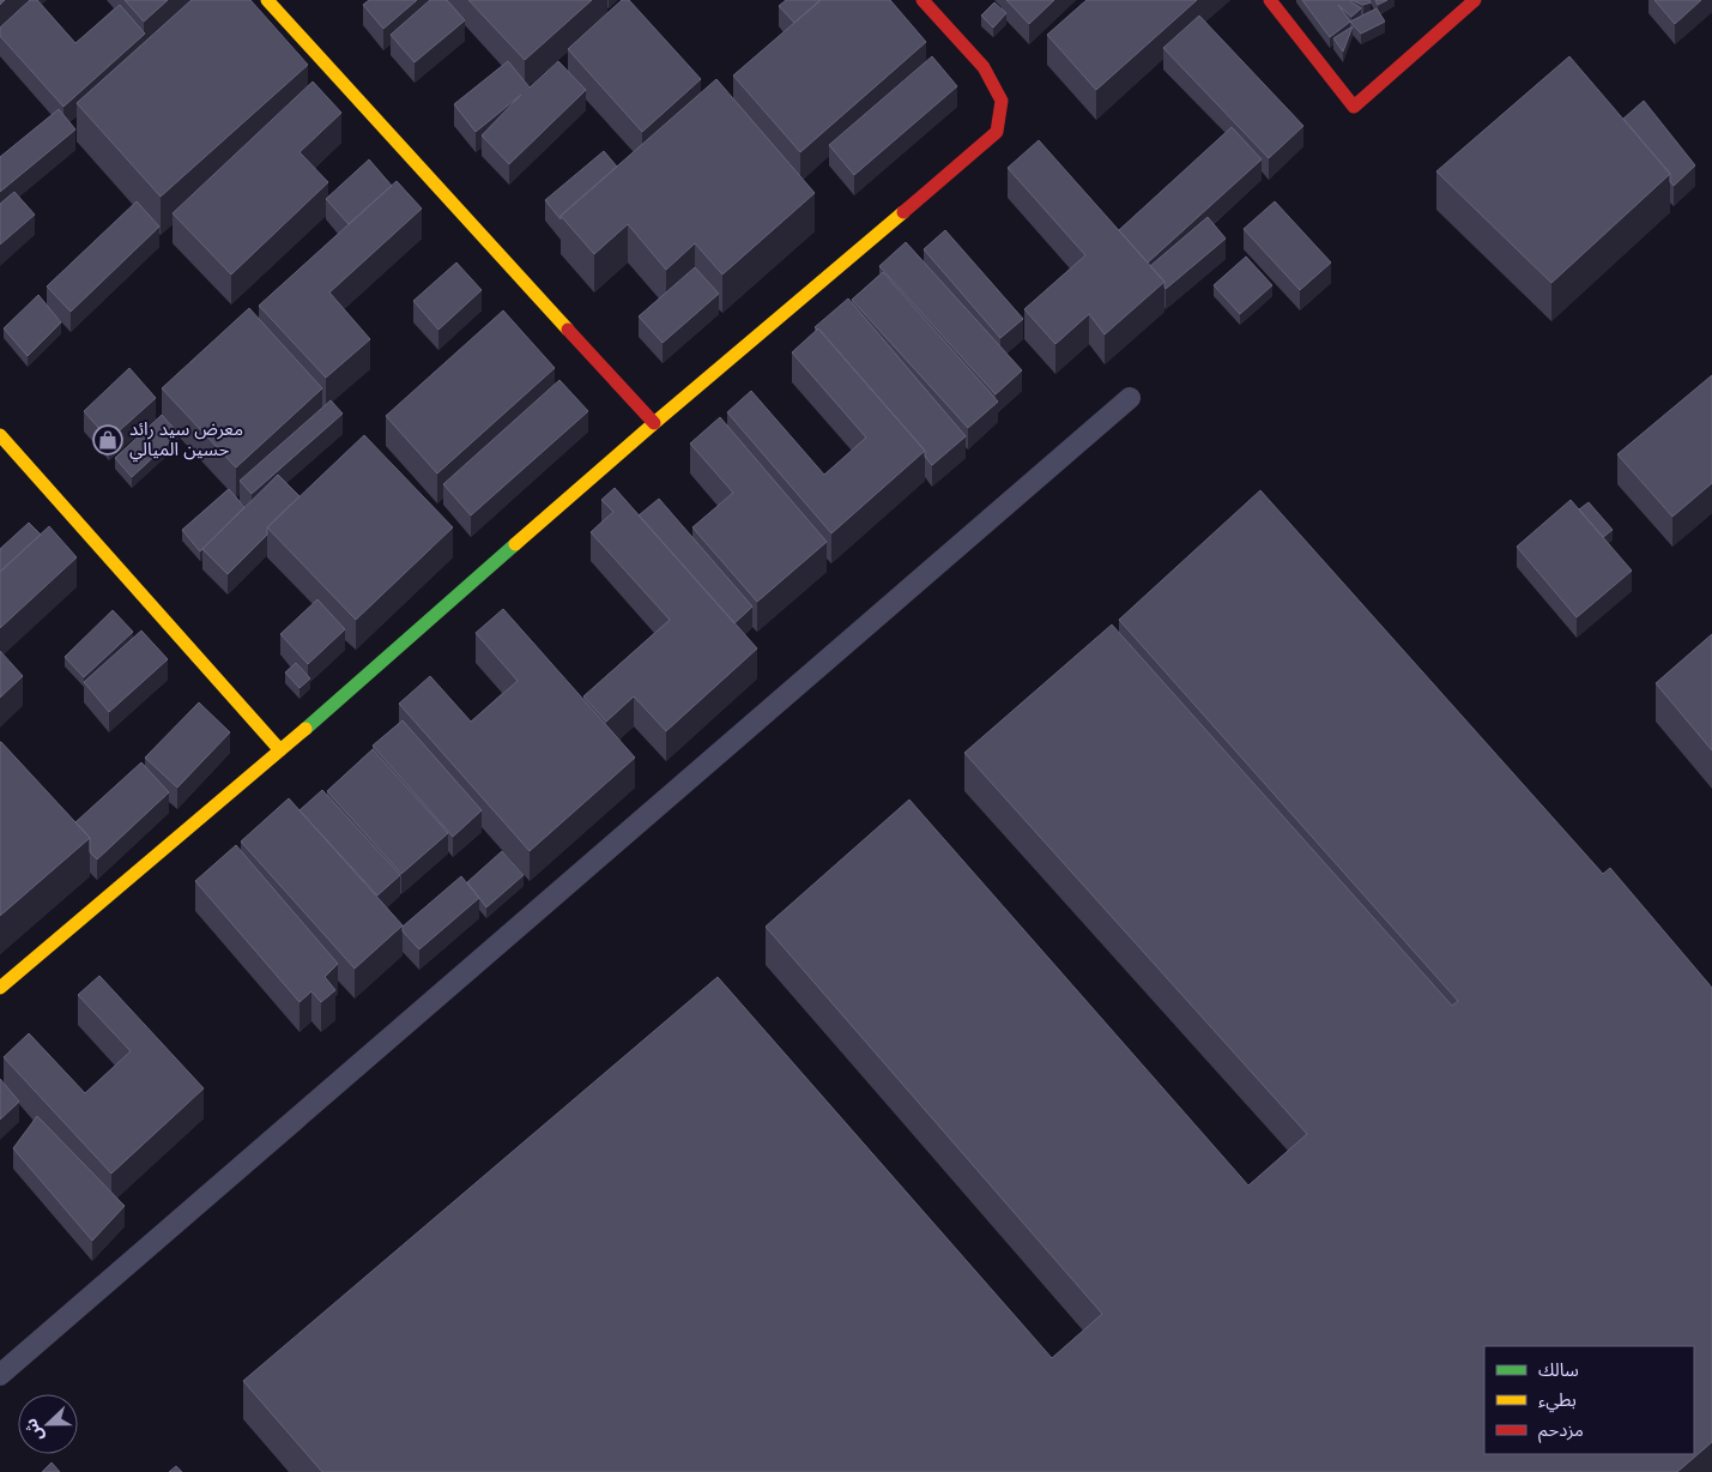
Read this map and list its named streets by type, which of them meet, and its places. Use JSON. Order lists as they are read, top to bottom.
{
  "places": {
    "shop": ["معرض سيد رائد حسين الميالي"]
  },
  "legend": ["سالك", "بطيء", "مزدحم"],
  "north": "left"
}
